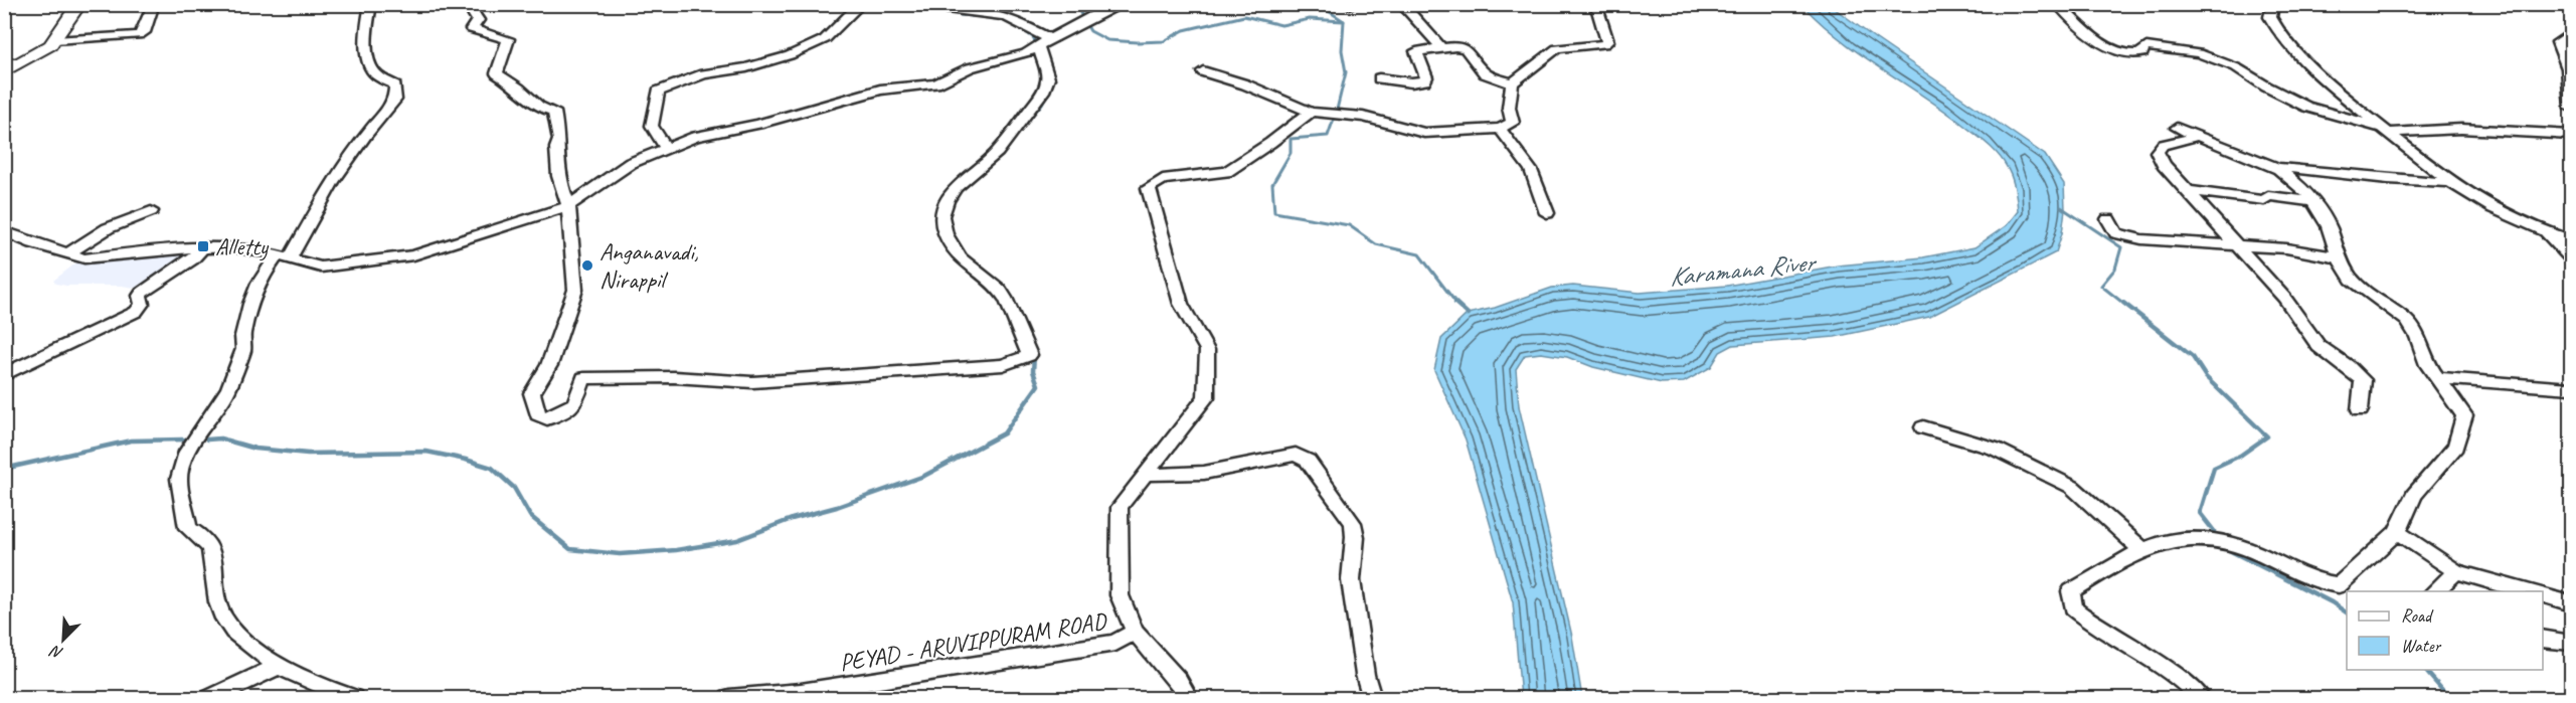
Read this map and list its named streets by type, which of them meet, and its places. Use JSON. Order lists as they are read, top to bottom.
{
  "streets": {
    "street": ["PEYAD - ARUVIPPURAM ROAD"]
  },
  "water": ["Karamana River"],
  "places": {
    "transit": ["Alletty"],
    "other": ["Anganavadi, Nirappil"]
  },
  "legend": ["Road", "Water"],
  "north": "bottom left"
}
